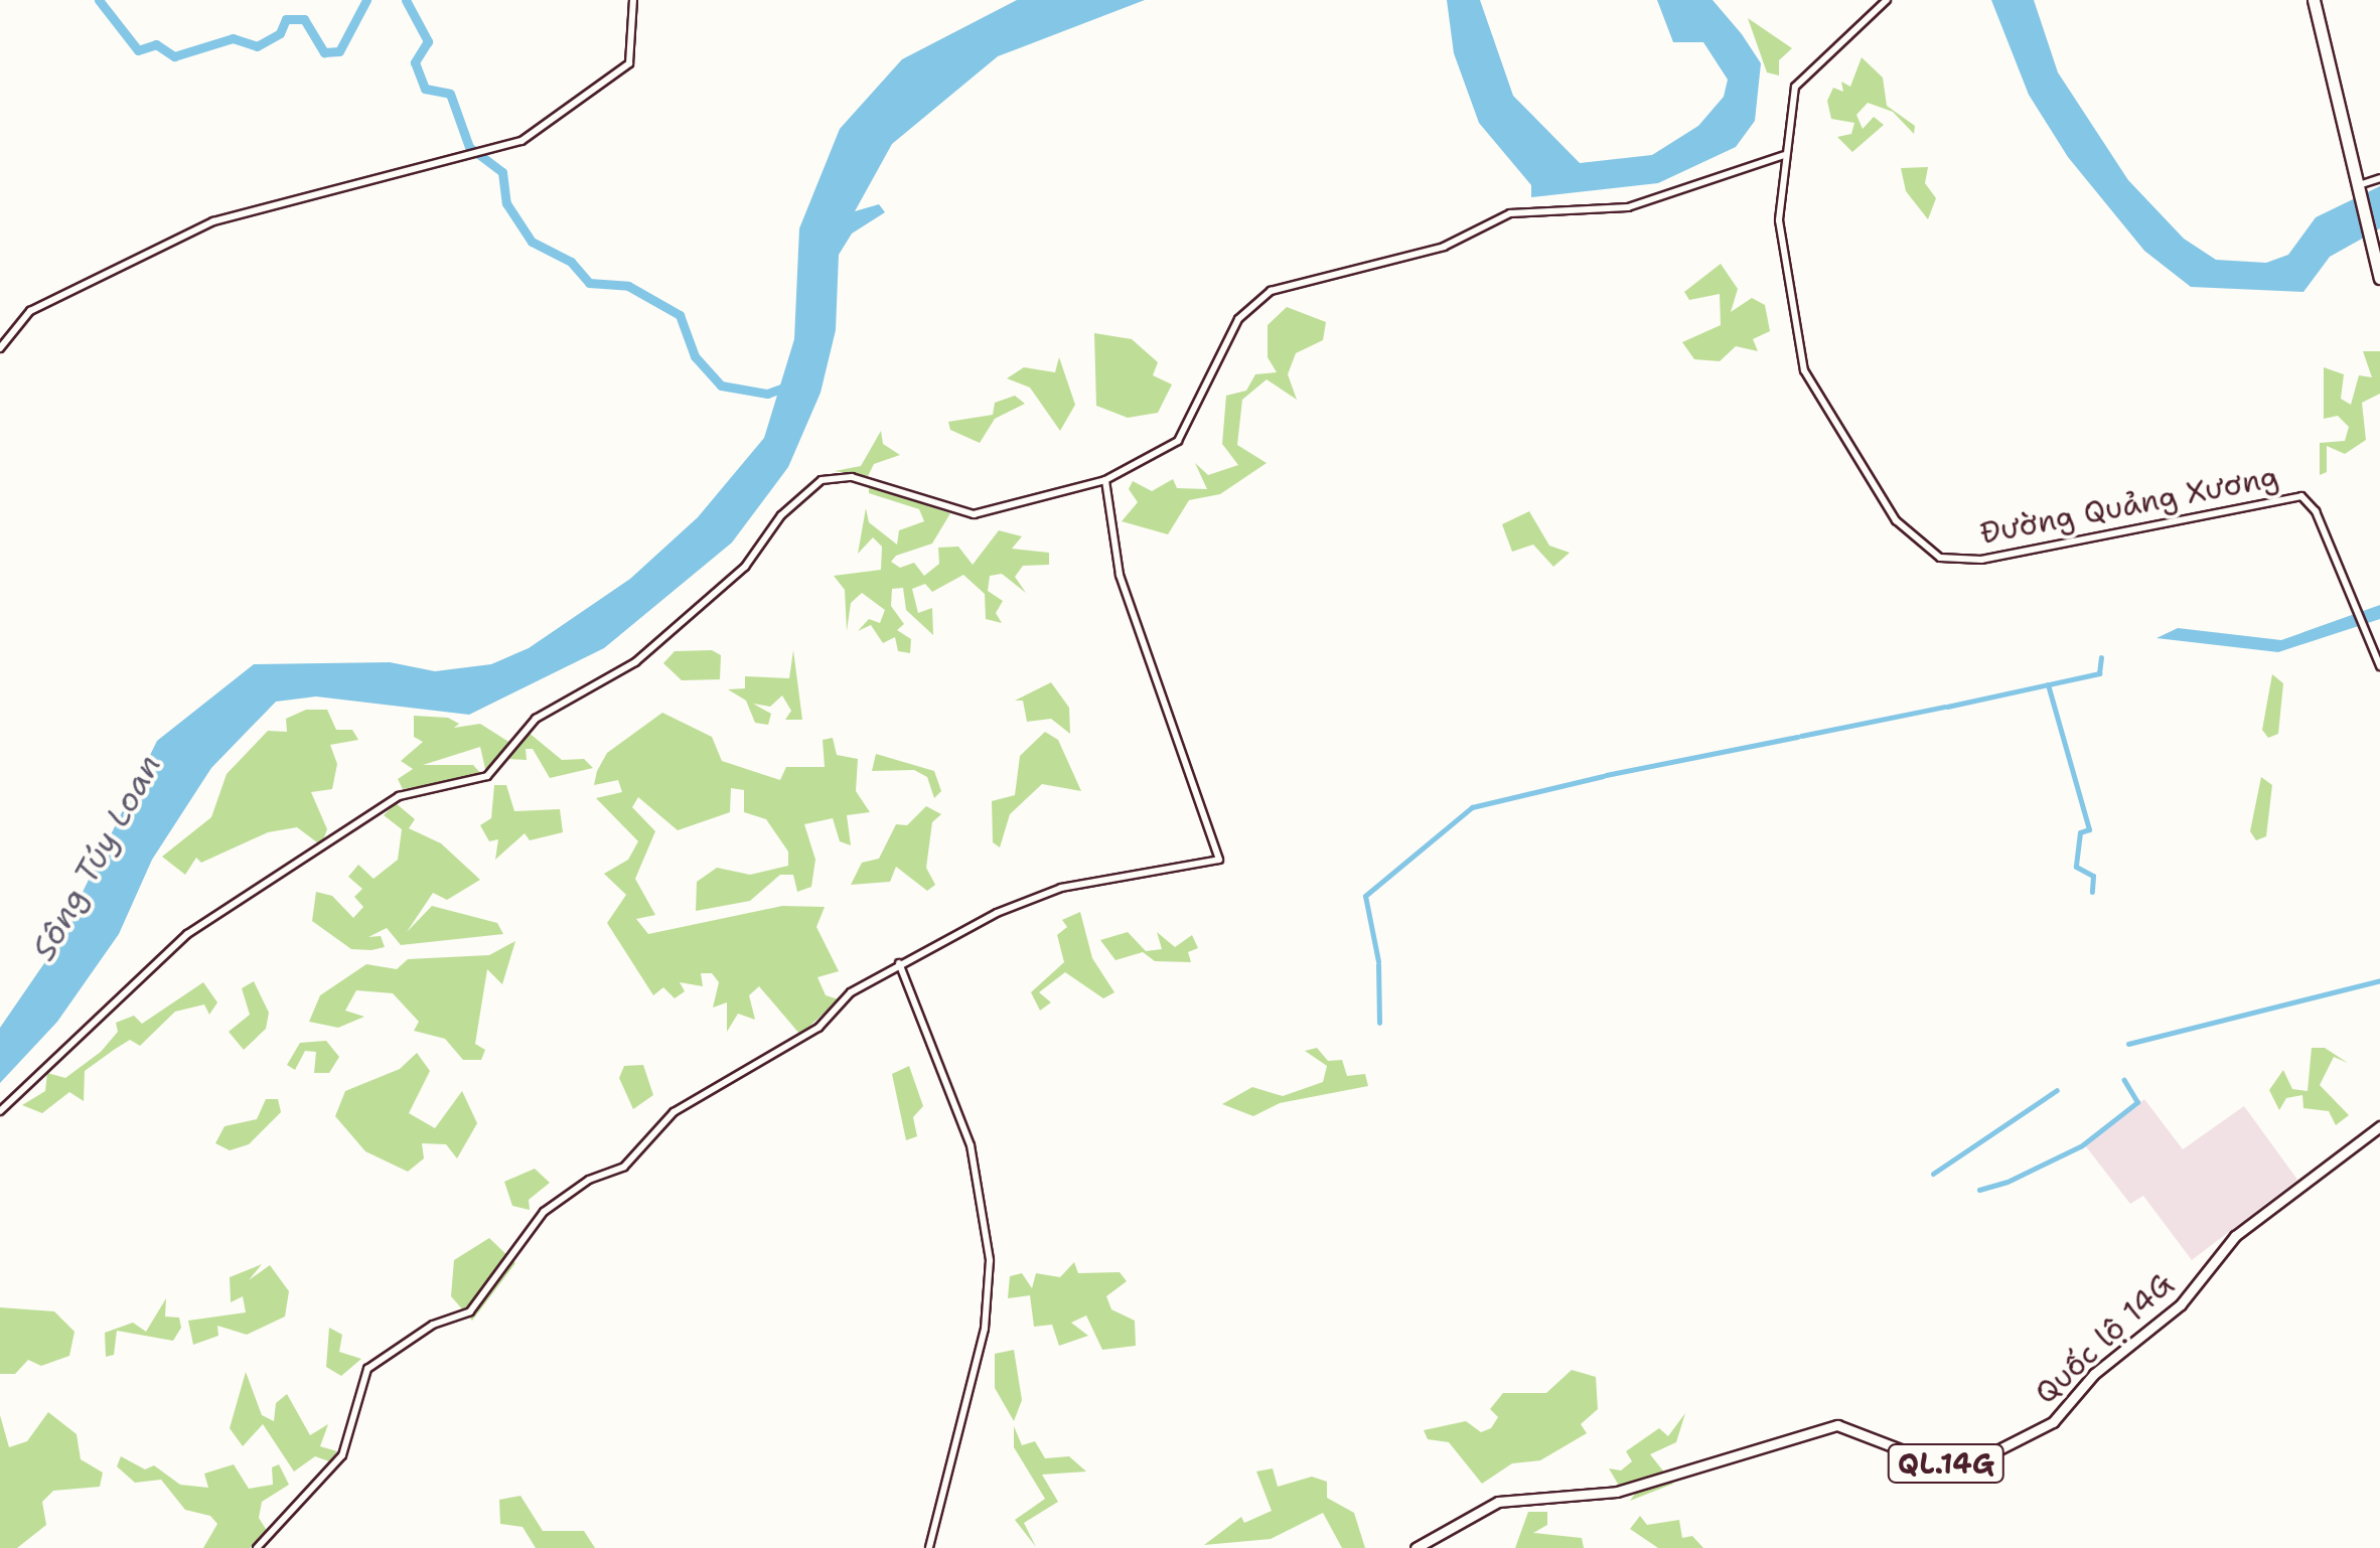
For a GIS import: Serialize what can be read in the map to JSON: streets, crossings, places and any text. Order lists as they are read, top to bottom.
{
  "streets": {
    "main road": ["Quốc lộ 14G", "QL.14G"],
    "street": ["Đường Quảng Xương"]
  },
  "water": ["Sông Túy Loan"]
}
